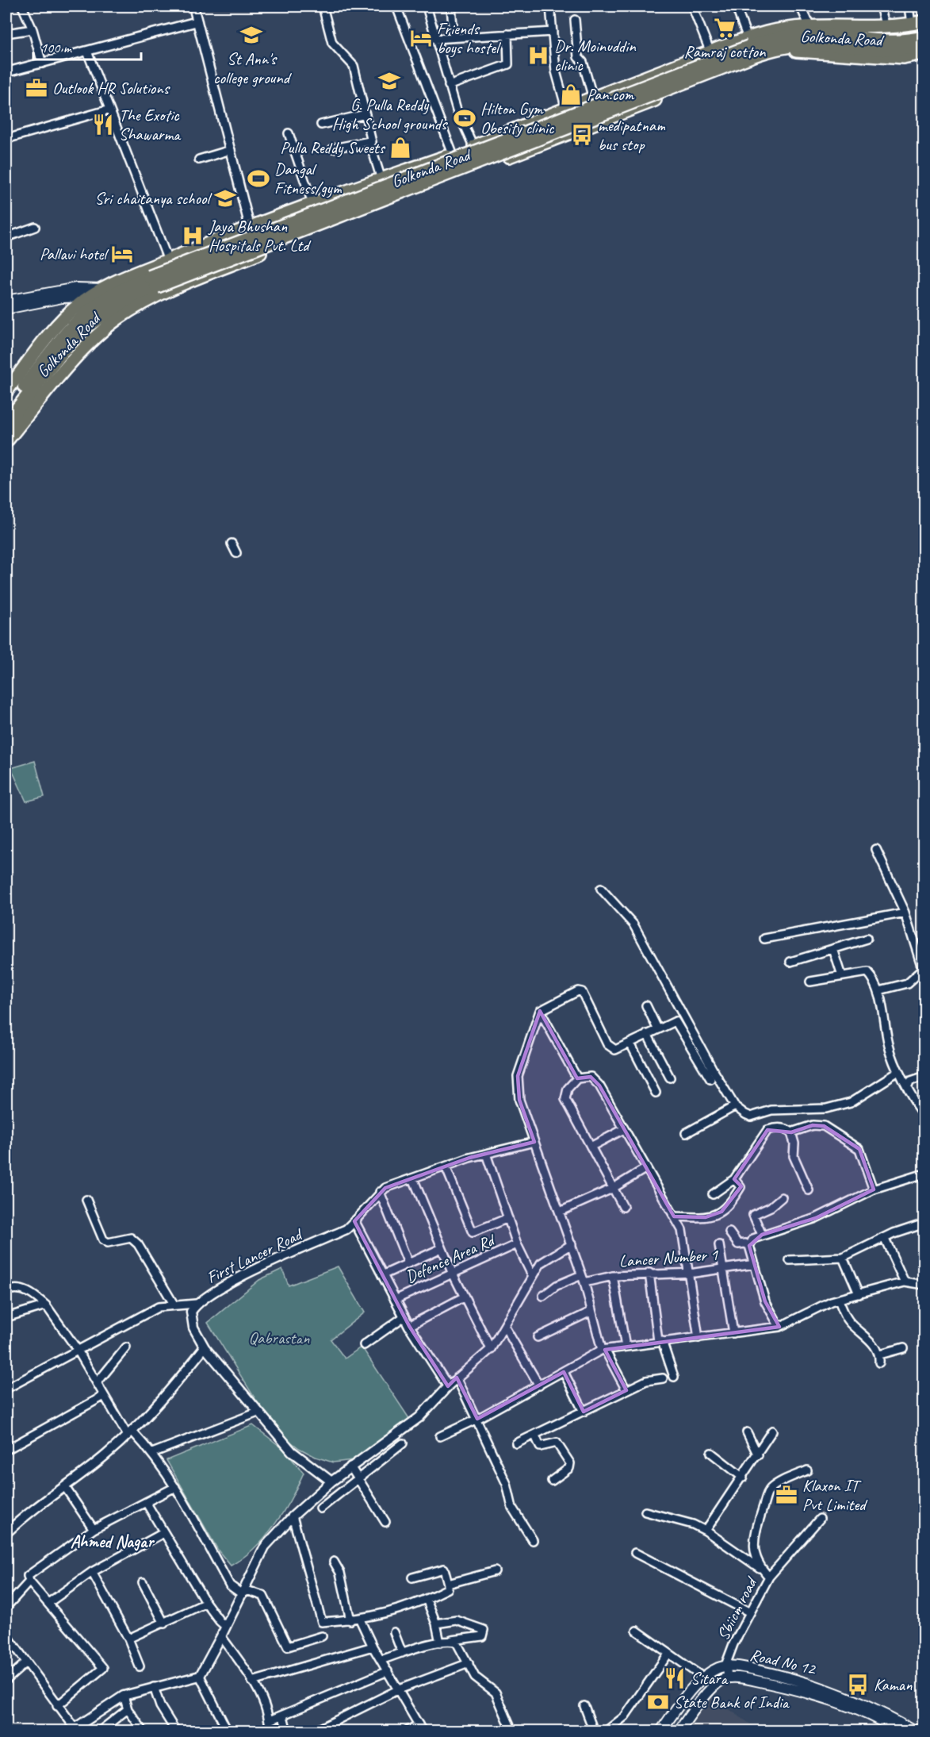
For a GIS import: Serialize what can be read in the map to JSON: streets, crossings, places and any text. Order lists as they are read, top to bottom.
{
  "streets": {
    "highway": ["Golkonda Road"],
    "main road": ["Road No 12"],
    "street": [
      "First Lancer Road",
      "Lancer Number 1",
      "Defence Area Rd",
      "Sbiicm road"
    ]
  },
  "crossings": [
    ["Sbiicm road", "Road No 12"]
  ],
  "districts": ["Ahmed Nagar"],
  "parks": ["Qabrastan"],
  "places": {
    "supermarket": ["Ramraj cotton"],
    "school or university": ["St Ann's college ground", "G. Pulla Reddy High School grounds", "Sri chaitanya school"],
    "hotel": ["Friends boys hostel", "Pallavi hotel"],
    "hospital": ["Dr. Moinuddin clinic", "Jaya Bhushan Hospitals Pvt. Ltd"],
    "office": ["Outlook HR Solutions", "Klaxon IT Pvt Limited"],
    "shop": ["Pan.com", "Pulla Reddy Sweets"],
    "sports": ["Hilton Gym Obesity clinic", "Dangal Fitness/gym"],
    "restaurant": ["The Exotic Shawarma", "Sitara"],
    "bus stop": ["medipatnam bus stop", "Kaman"],
    "bank": ["State Bank of India"]
  },
  "scale_bar": "100 m"
}
